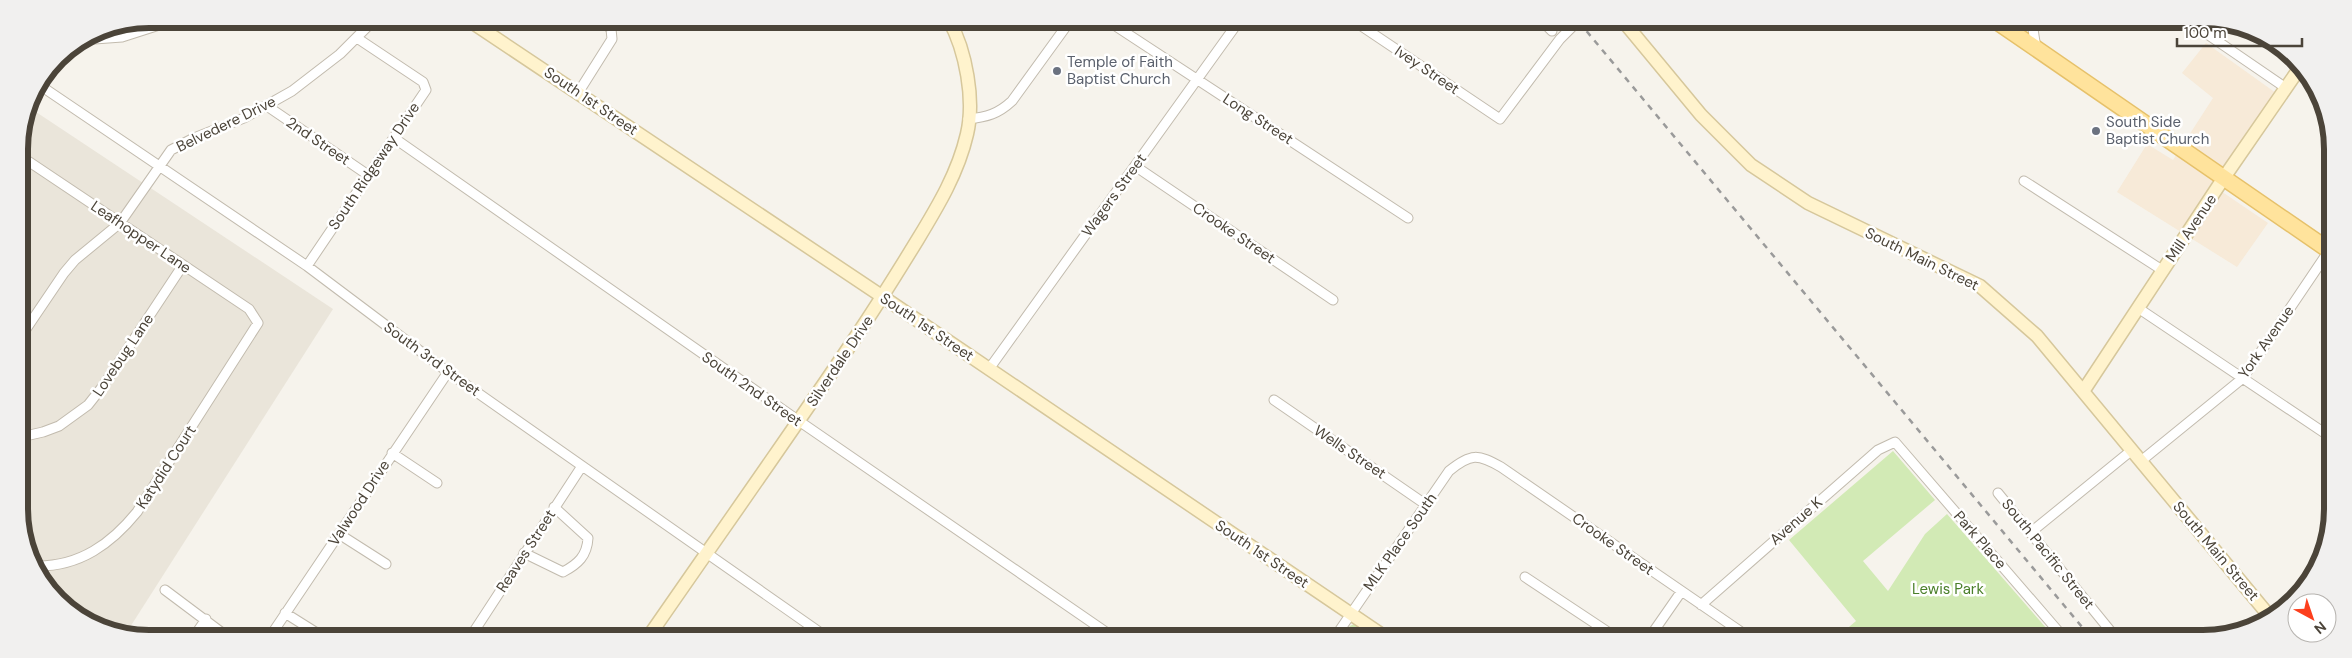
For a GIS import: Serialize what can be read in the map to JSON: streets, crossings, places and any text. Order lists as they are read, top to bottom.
{
  "streets": {
    "street": [
      "Ivey Street",
      "South 1st Street",
      "Long Street",
      "Belvedere Drive",
      "2nd Street",
      "South Ridgeway Drive",
      "Wagers Street",
      "Mill Avenue",
      "Crooke Street",
      "Leafhopper Lane",
      "South Main Street",
      "York Avenue",
      "Lovebug Lane",
      "South 3rd Street",
      "Silverdale Drive",
      "South 2nd Street",
      "Wells Street",
      "Katydid Court",
      "Valwood Drive",
      "Avenue K",
      "Park Place",
      "MLK Place South",
      "Reaves Street",
      "South Pacific Street"
    ]
  },
  "crossings": [
    ["South 1st Street", "Wagers Street"],
    ["South 1st Street", "Silverdale Drive"],
    ["South 1st Street", "MLK Place South"],
    ["Long Street", "Wagers Street"],
    ["Belvedere Drive", "2nd Street"],
    ["Belvedere Drive", "South Ridgeway Drive"],
    ["Belvedere Drive", "Leafhopper Lane"],
    ["Belvedere Drive", "South 3rd Street"],
    ["2nd Street", "South Ridgeway Drive"],
    ["South Ridgeway Drive", "South 3rd Street"],
    ["South Ridgeway Drive", "South 2nd Street"],
    ["Wagers Street", "Crooke Street"],
    ["Mill Avenue", "South Main Street"],
    ["Crooke Street", "Avenue K"],
    ["Crooke Street", "MLK Place South"],
    ["Leafhopper Lane", "Lovebug Lane"],
    ["Leafhopper Lane", "Katydid Court"],
    ["South Main Street", "York Avenue"],
    ["South 3rd Street", "Silverdale Drive"],
    ["South 3rd Street", "Valwood Drive"],
    ["South 3rd Street", "Reaves Street"],
    ["Silverdale Drive", "South 2nd Street"],
    ["Wells Street", "MLK Place South"],
    ["Avenue K", "Park Place"]
  ],
  "parks": ["Lewis Park"],
  "places": ["Temple of Faith Baptist Church", "South Side Baptist Church"],
  "scale_bar": "100 m",
  "north": "bottom right"
}
